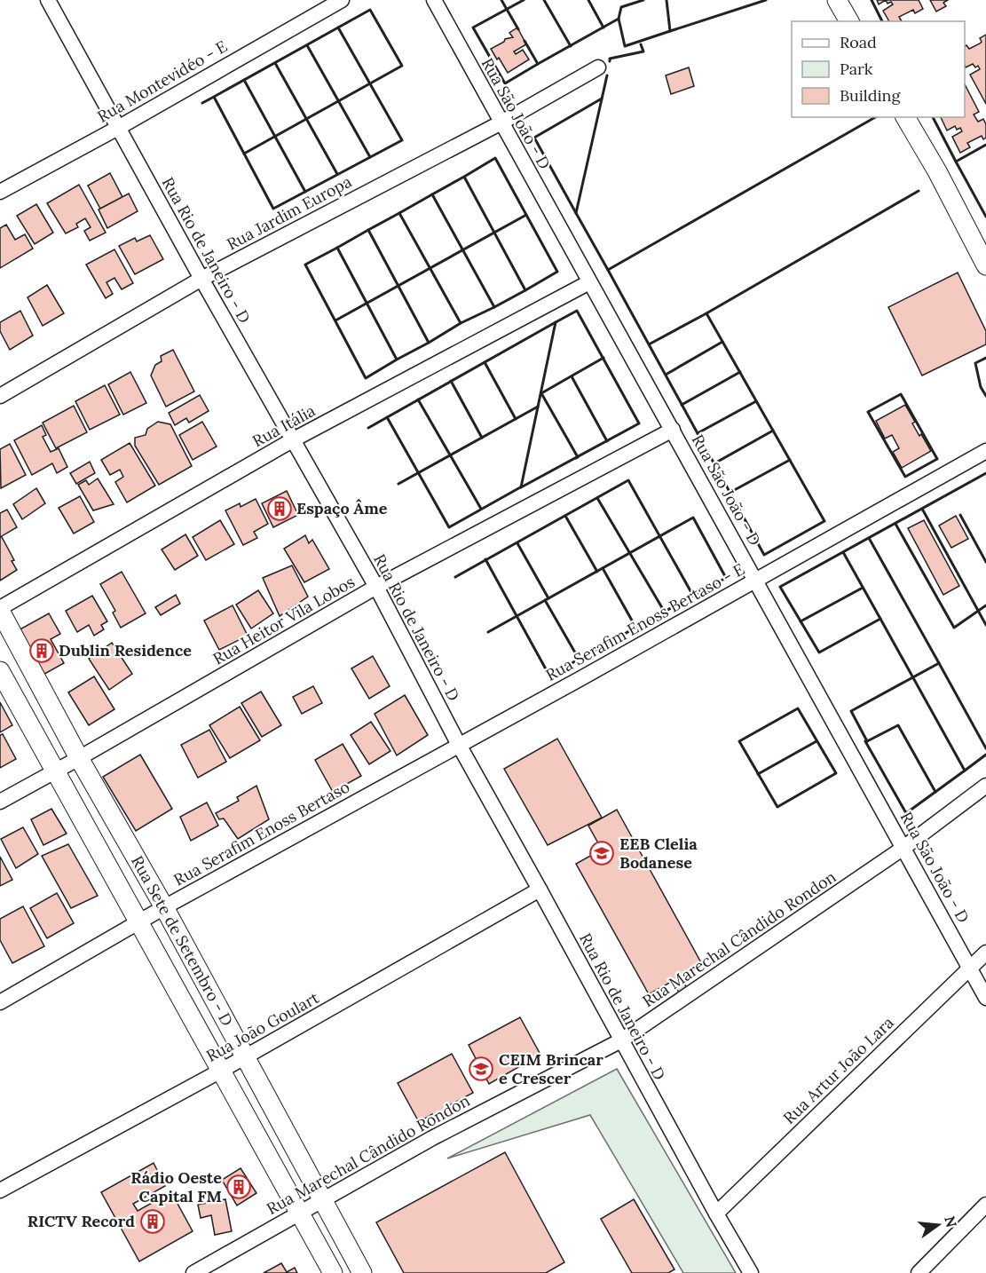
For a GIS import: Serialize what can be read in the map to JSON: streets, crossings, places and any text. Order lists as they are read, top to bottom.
{
  "streets": {
    "street": [
      "Rua Montevidéo - E",
      "Rua São João - D",
      "Rua Jardim Europa",
      "Rua Rio de Janeiro - D",
      "Rua Itália",
      "Rua Heitor Vila Lobos",
      "Rua Serafim Enoss Bertaso - E",
      "Rua Serafim Enoss Bertaso",
      "Rua Marechal Cândido Rondon",
      "Rua Sete de Setembro - D",
      "Rua João Goulart",
      "Rua Artur João Lara"
    ]
  },
  "crossings": [
    ["Rua Montevidéo - E", "Rua Rio de Janeiro - D"],
    ["Rua São João - D", "Rua Jardim Europa"],
    ["Rua São João - D", "Rua Itália"],
    ["Rua São João - D", "Rua Heitor Vila Lobos"],
    ["Rua São João - D", "Rua Serafim Enoss Bertaso - E"],
    ["Rua São João - D", "Rua Marechal Cândido Rondon"],
    ["Rua São João - D", "Rua Artur João Lara"],
    ["Rua Jardim Europa", "Rua Rio de Janeiro - D"],
    ["Rua Rio de Janeiro - D", "Rua Itália"],
    ["Rua Rio de Janeiro - D", "Rua Heitor Vila Lobos"],
    ["Rua Rio de Janeiro - D", "Rua Serafim Enoss Bertaso - E"],
    ["Rua Rio de Janeiro - D", "Rua Serafim Enoss Bertaso"],
    ["Rua Rio de Janeiro - D", "Rua Marechal Cândido Rondon"],
    ["Rua Rio de Janeiro - D", "Rua João Goulart"],
    ["Rua Rio de Janeiro - D", "Rua Artur João Lara"],
    ["Rua Itália", "Rua Sete de Setembro - D"],
    ["Rua Heitor Vila Lobos", "Rua Sete de Setembro - D"],
    ["Rua Serafim Enoss Bertaso - E", "Rua Serafim Enoss Bertaso"],
    ["Rua Serafim Enoss Bertaso", "Rua Sete de Setembro - D"],
    ["Rua Marechal Cândido Rondon", "Rua Sete de Setembro - D"],
    ["Rua Sete de Setembro - D", "Rua João Goulart"]
  ],
  "places": {
    "building": [
      "Espaço Âme",
      "Dublin Residence",
      "Rádio Oeste Capital FM",
      "RICTV Record"
    ],
    "school or university": ["EEB Clelia Bodanese", "CEIM Brincar e Crescer"]
  },
  "legend": ["Road", "Park", "Building"],
  "north": "right"
}
